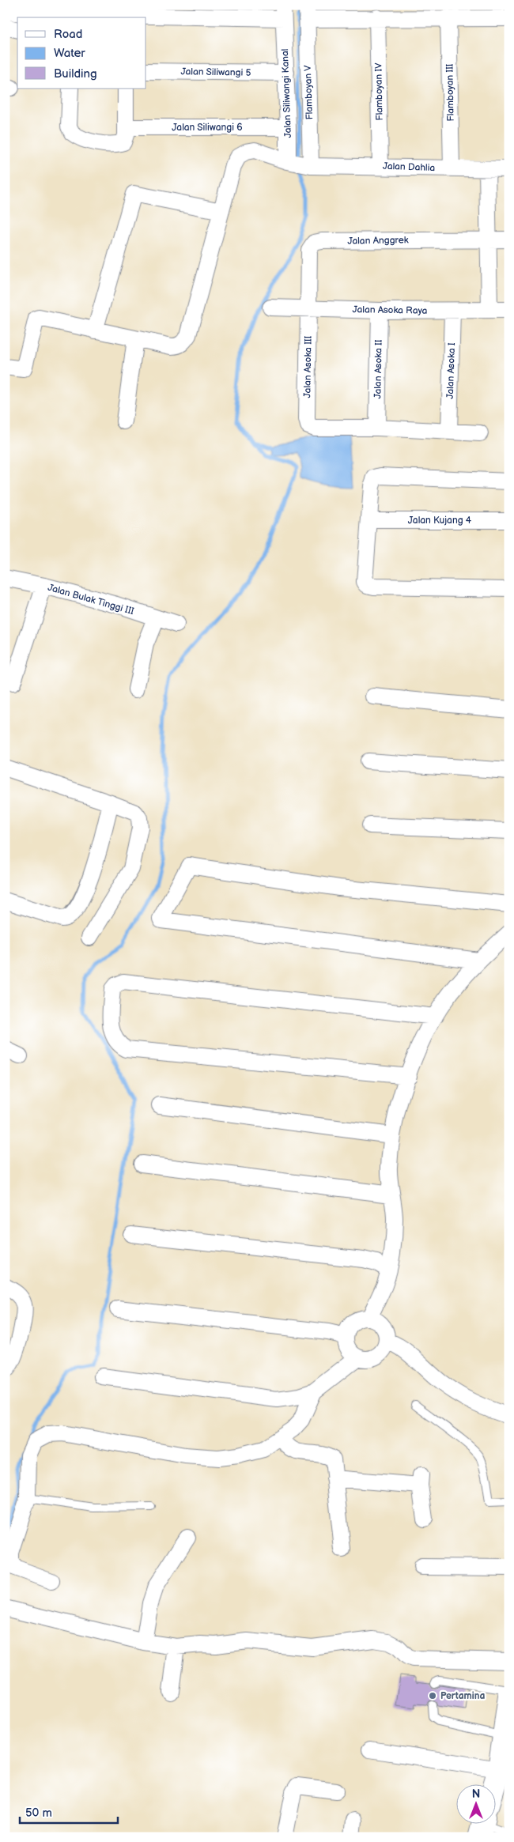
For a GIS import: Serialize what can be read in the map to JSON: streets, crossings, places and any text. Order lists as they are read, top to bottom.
{
  "streets": {
    "street": [
      "Jalan Siliwangi 5",
      "Flamboyan IV",
      "Flamboyan V",
      "Flamboyan III",
      "Jalan Siliwangi Kanal",
      "Jalan Siliwangi 6",
      "Jalan Dahlia",
      "Jalan Anggrek",
      "Jalan Asoka Raya",
      "Jalan Asoka III",
      "Jalan Asoka II",
      "Jalan Asoka I",
      "Jalan Kujang 4",
      "Jalan Bulak Tinggi III"
    ]
  },
  "crossings": [
    ["Jalan Siliwangi 5", "Jalan Siliwangi Kanal"],
    ["Flamboyan IV", "Jalan Dahlia"],
    ["Flamboyan V", "Jalan Siliwangi Kanal"],
    ["Flamboyan V", "Jalan Dahlia"],
    ["Flamboyan III", "Jalan Dahlia"],
    ["Jalan Siliwangi Kanal", "Jalan Siliwangi 6"],
    ["Jalan Siliwangi Kanal", "Jalan Dahlia"],
    ["Jalan Anggrek", "Jalan Asoka Raya"],
    ["Jalan Anggrek", "Jalan Asoka III"],
    ["Jalan Asoka Raya", "Jalan Asoka III"],
    ["Jalan Asoka Raya", "Jalan Asoka II"],
    ["Jalan Asoka Raya", "Jalan Asoka I"],
    ["Jalan Asoka III", "Jalan Asoka II"]
  ],
  "places": ["Pertamina"],
  "legend": ["Road", "Water", "Building"],
  "scale_bar": "50 m",
  "north": "top"
}
